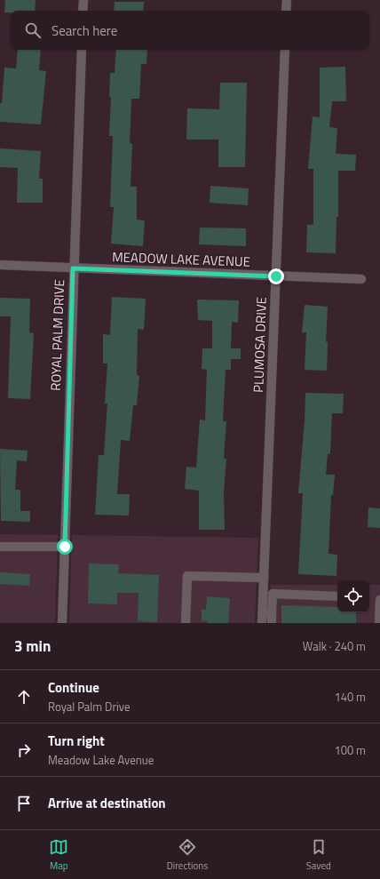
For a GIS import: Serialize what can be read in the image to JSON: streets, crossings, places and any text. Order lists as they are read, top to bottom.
{
  "streets": {
    "street": ["MEADOW LAKE AVENUE", "ROYAL PALM DRIVE", "PLUMOSA DRIVE"]
  },
  "crossings": [
    ["MEADOW LAKE AVENUE", "ROYAL PALM DRIVE"],
    ["MEADOW LAKE AVENUE", "PLUMOSA DRIVE"]
  ],
  "page": {
    "search": "Search here",
    "heading": ["3 min", "Walk · 240 m"],
    "list": [
      ["Continue", "Royal Palm Drive", "140 m"],
      ["Turn right", "Meadow Lake Avenue", "100 m"],
      "Arrive at destination"
    ],
    "nav": ["Map", "Directions", "Saved"]
  }
}
